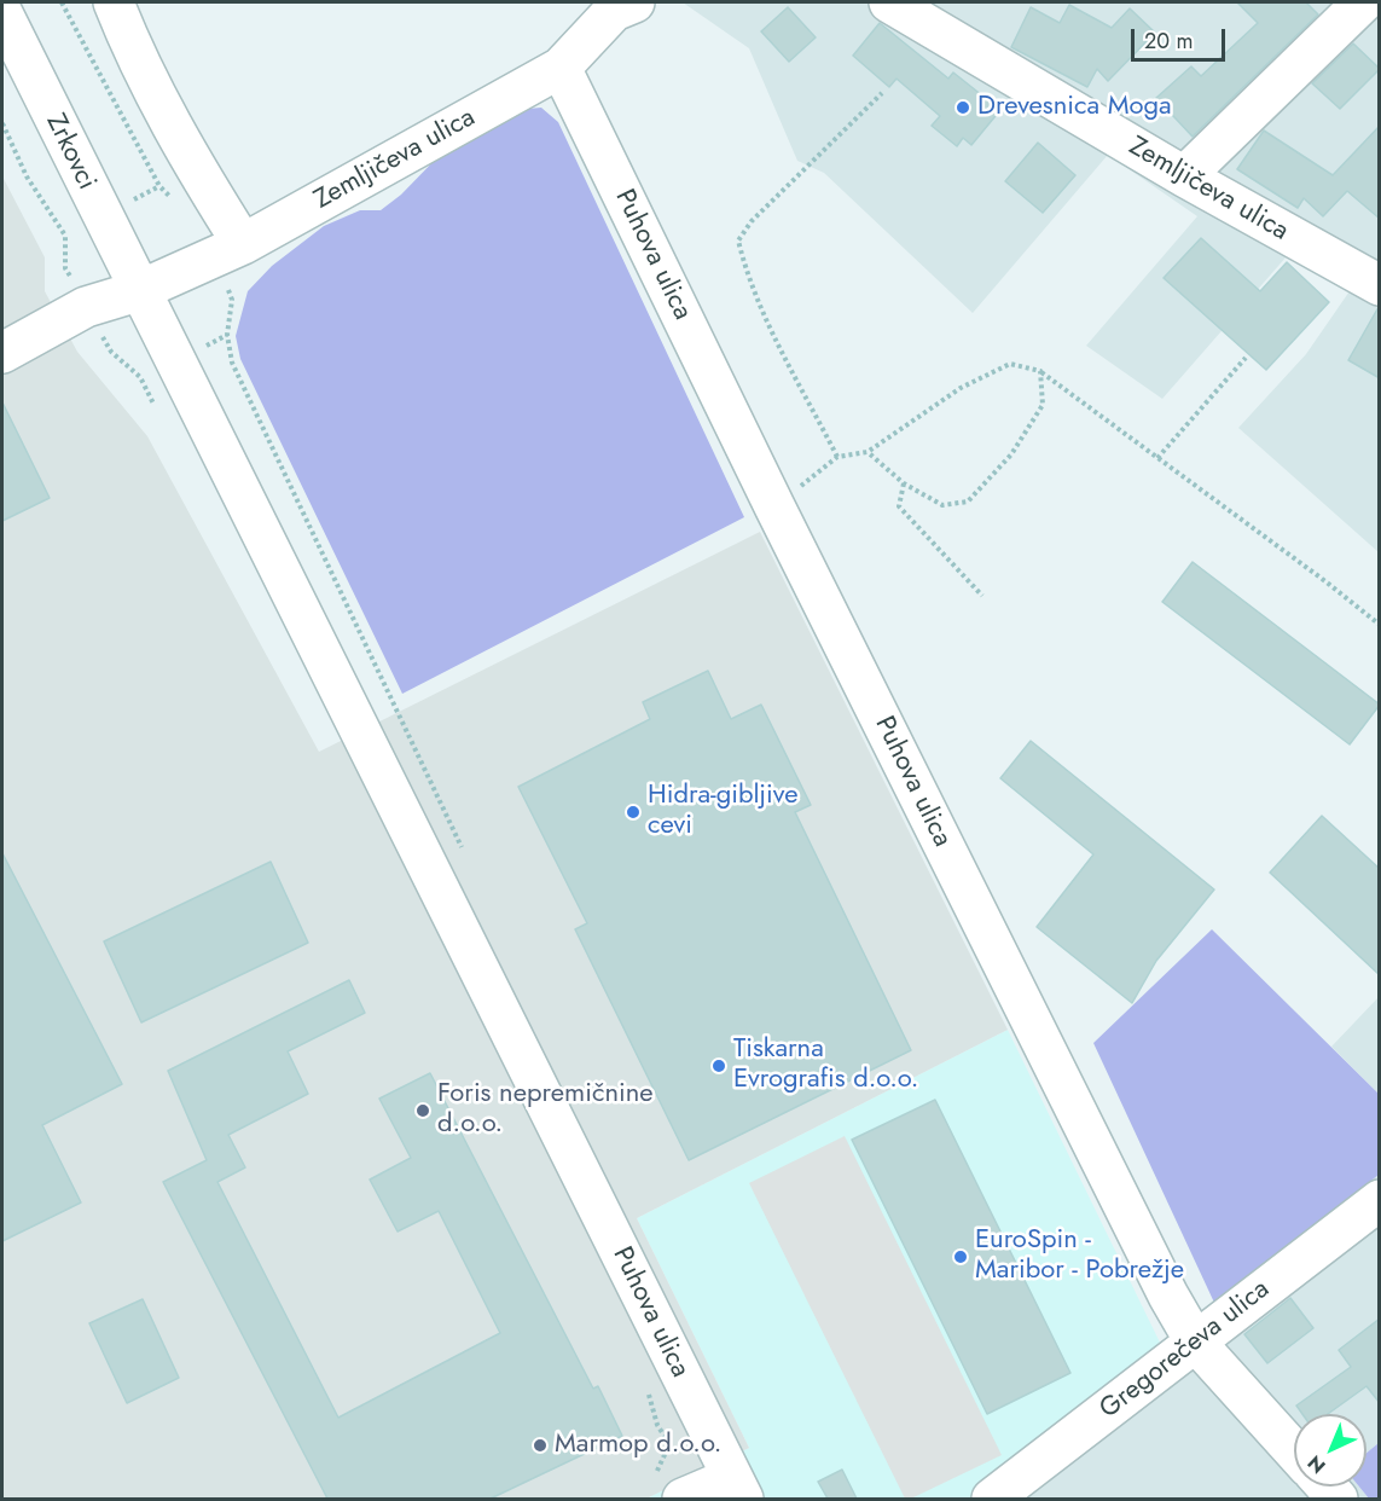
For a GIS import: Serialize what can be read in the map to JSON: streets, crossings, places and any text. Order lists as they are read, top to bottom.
{
  "streets": {
    "street": [
      "Zrkovci",
      "Zemljičeva ulica",
      "Puhova ulica",
      "Gregorečeva ulica"
    ]
  },
  "crossings": [
    ["Zrkovci", "Zemljičeva ulica"],
    ["Zrkovci", "Puhova ulica"],
    ["Zemljičeva ulica", "Puhova ulica"],
    ["Puhova ulica", "Gregorečeva ulica"]
  ],
  "places": [
    "Drevesnica Moga",
    "Hidra-gibljive cevi",
    "Tiskarna Evrografis d.o.o.",
    "Foris nepremičnine d.o.o.",
    "EuroSpin - Maribor - Pobrežje",
    "Marmop d.o.o."
  ],
  "scale_bar": "20 m",
  "north": "bottom left"
}
